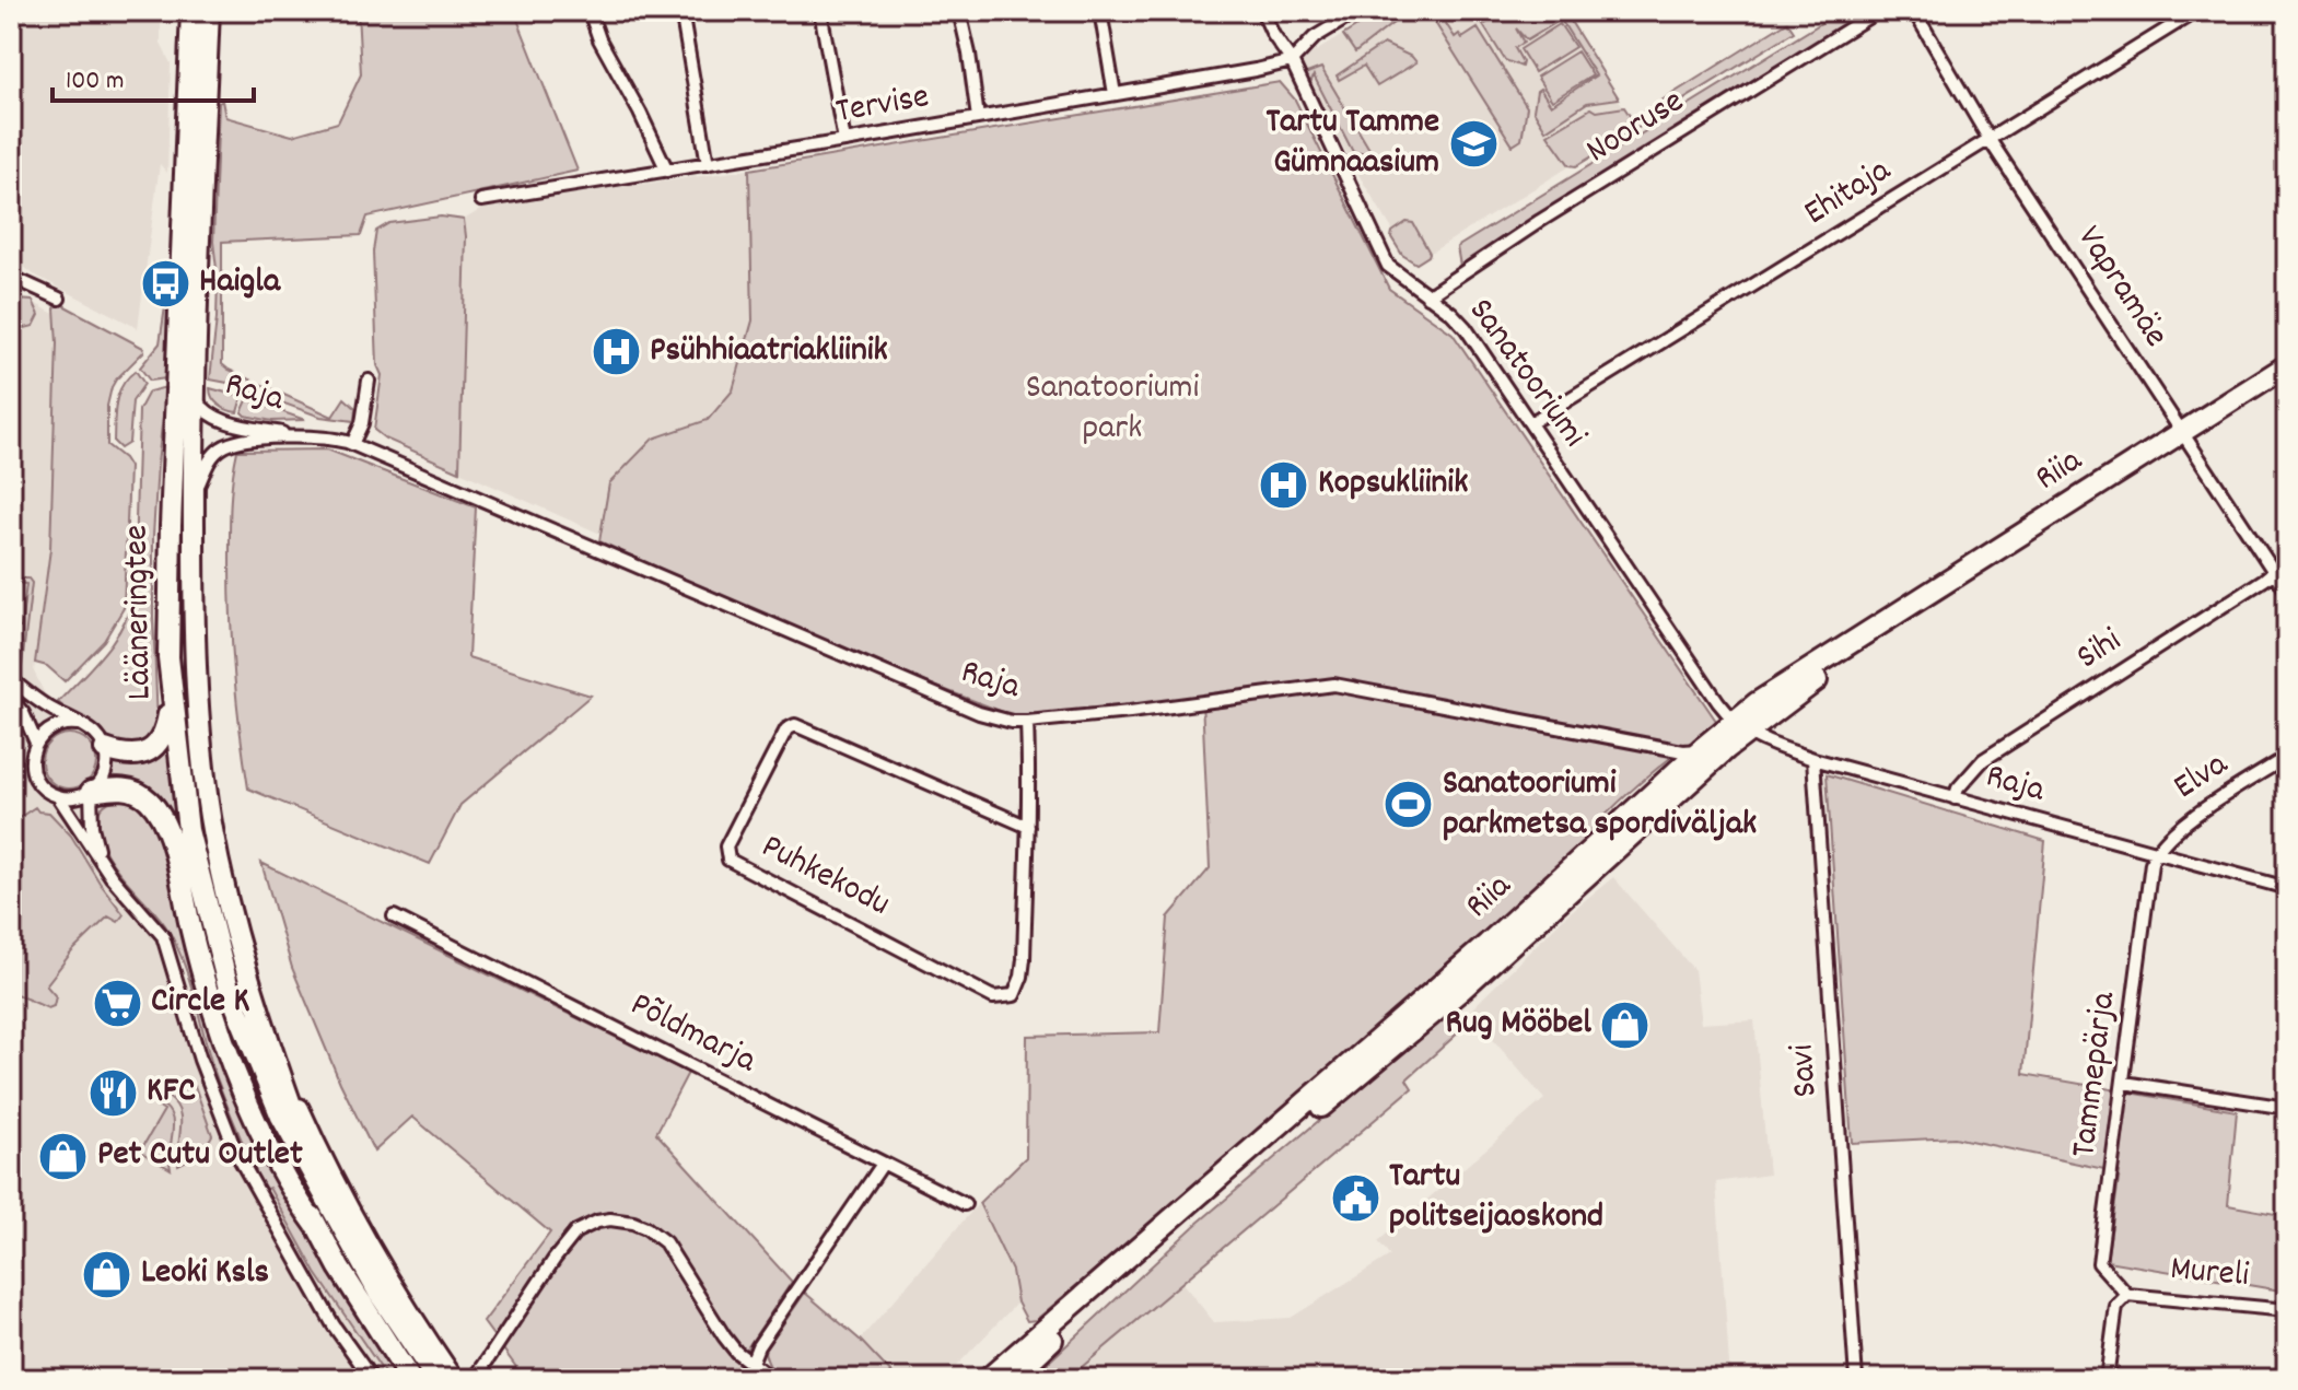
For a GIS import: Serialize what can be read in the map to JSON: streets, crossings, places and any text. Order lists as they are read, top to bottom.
{
  "streets": {
    "highway": ["Riia", "Lääneringtee"],
    "street": [
      "Tervise",
      "Nooruse",
      "Ehitaja",
      "Vapramäe",
      "Sanatooriumi",
      "Raja",
      "Sihi",
      "Elva",
      "Puhkekodu",
      "Põldmarja",
      "Savi",
      "Tammepärja",
      "Mureli"
    ]
  },
  "crossings": [
    ["Tervise", "Sanatooriumi"],
    ["Nooruse", "Sanatooriumi"],
    ["Ehitaja", "Vapramäe"],
    ["Ehitaja", "Sanatooriumi"],
    ["Vapramäe", "Riia"],
    ["Vapramäe", "Sihi"],
    ["Sanatooriumi", "Raja"],
    ["Sanatooriumi", "Riia"],
    ["Raja", "Riia"],
    ["Raja", "Lääneringtee"],
    ["Raja", "Sihi"],
    ["Raja", "Elva"],
    ["Raja", "Puhkekodu"],
    ["Raja", "Savi"],
    ["Raja", "Tammepärja"],
    ["Elva", "Tammepärja"],
    ["Tammepärja", "Mureli"]
  ],
  "parks": ["Sanatooriumi park"],
  "places": {
    "school or university": ["Tartu Tamme Gümnaasium"],
    "bus stop": ["Haigla"],
    "hospital": ["Psühhiaatriakliinik", "Kopsukliinik"],
    "sports": ["Sanatooriumi parkmetsa spordiväljak"],
    "supermarket": ["Circle K"],
    "shop": ["Rug Mööbel", "Pet Cutu Outlet", "Leoki Ksls"],
    "restaurant": ["KFC"],
    "public building": ["Tartu politseijaoskond"]
  },
  "scale_bar": "100 m"
}
